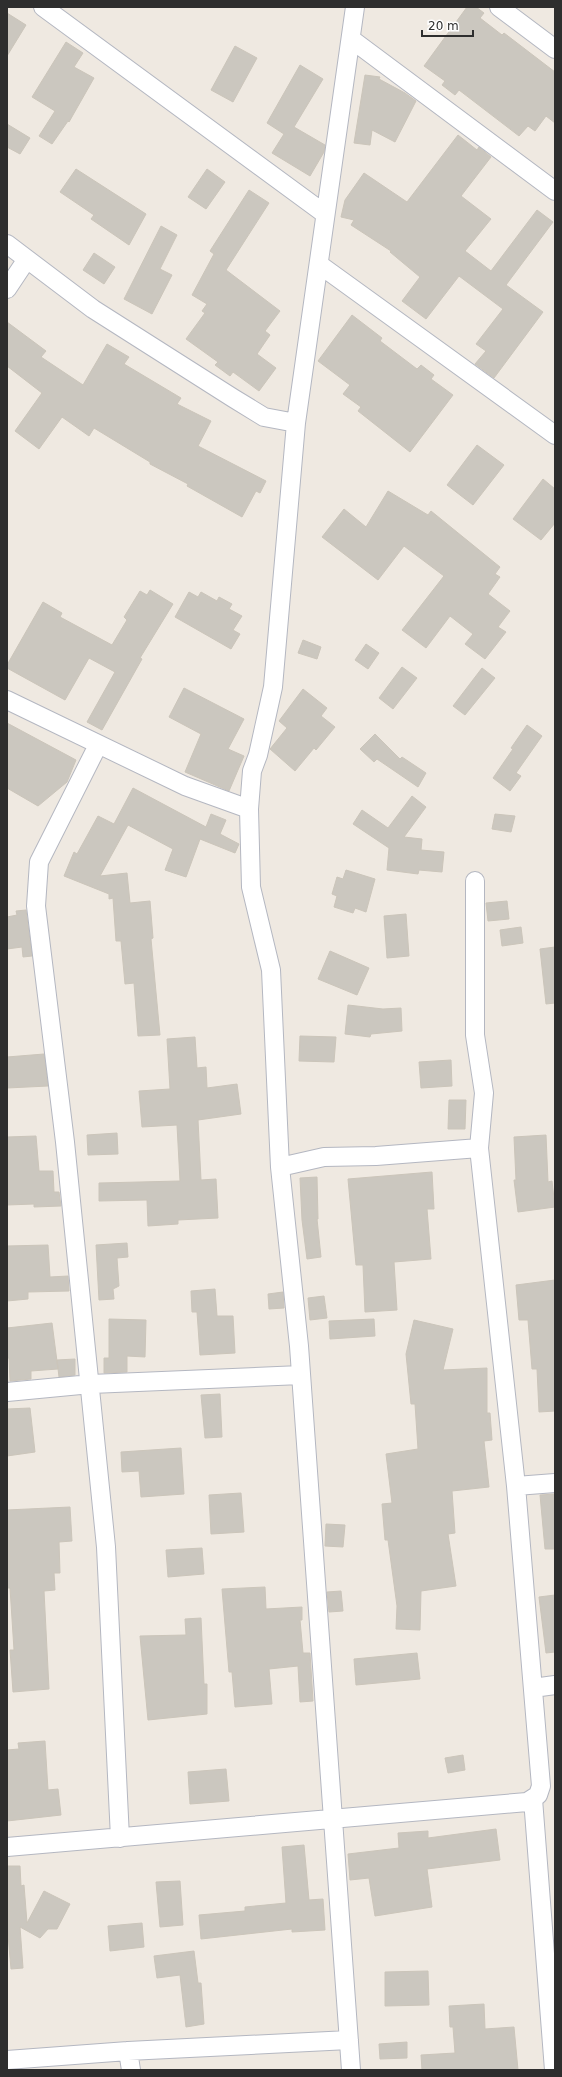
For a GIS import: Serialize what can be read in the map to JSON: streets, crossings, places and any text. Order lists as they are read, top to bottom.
{
  "scale_bar": "20 m"
}
